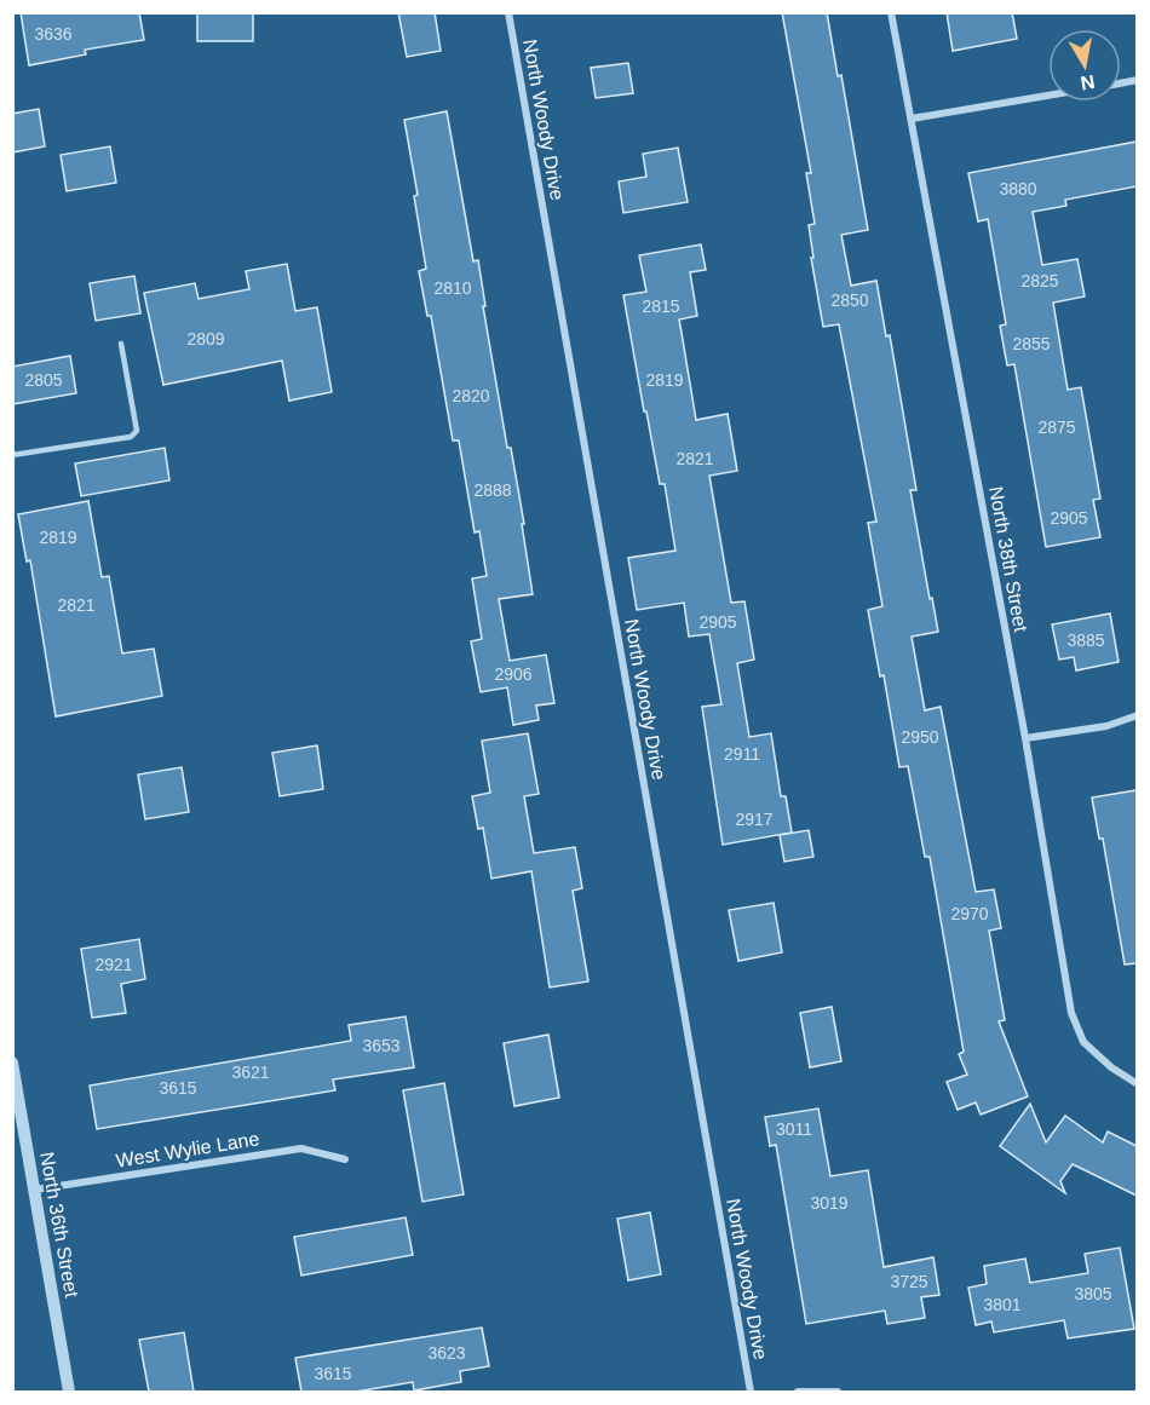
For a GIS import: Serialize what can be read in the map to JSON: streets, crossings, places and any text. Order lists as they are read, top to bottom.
{
  "streets": {
    "street": [
      "North Woody Drive",
      "North 38th Street",
      "West Wylie Lane",
      "North 36th Street"
    ]
  },
  "crossings": [
    ["West Wylie Lane", "North 36th Street"]
  ],
  "house_numbers": [
    "3636",
    "3880",
    "2825",
    "2810",
    "2850",
    "2815",
    "2809",
    "2855",
    "2805",
    "2819",
    "2820",
    "2875",
    "2821",
    "2888",
    "2905",
    "2819",
    "2821",
    "2905",
    "3885",
    "2906",
    "2950",
    "2911",
    "2917",
    "2970",
    "2921",
    "3653",
    "3621",
    "3615",
    "3011",
    "3019",
    "3725",
    "3805",
    "3801",
    "3623",
    "3615"
  ],
  "north": "bottom"
}
